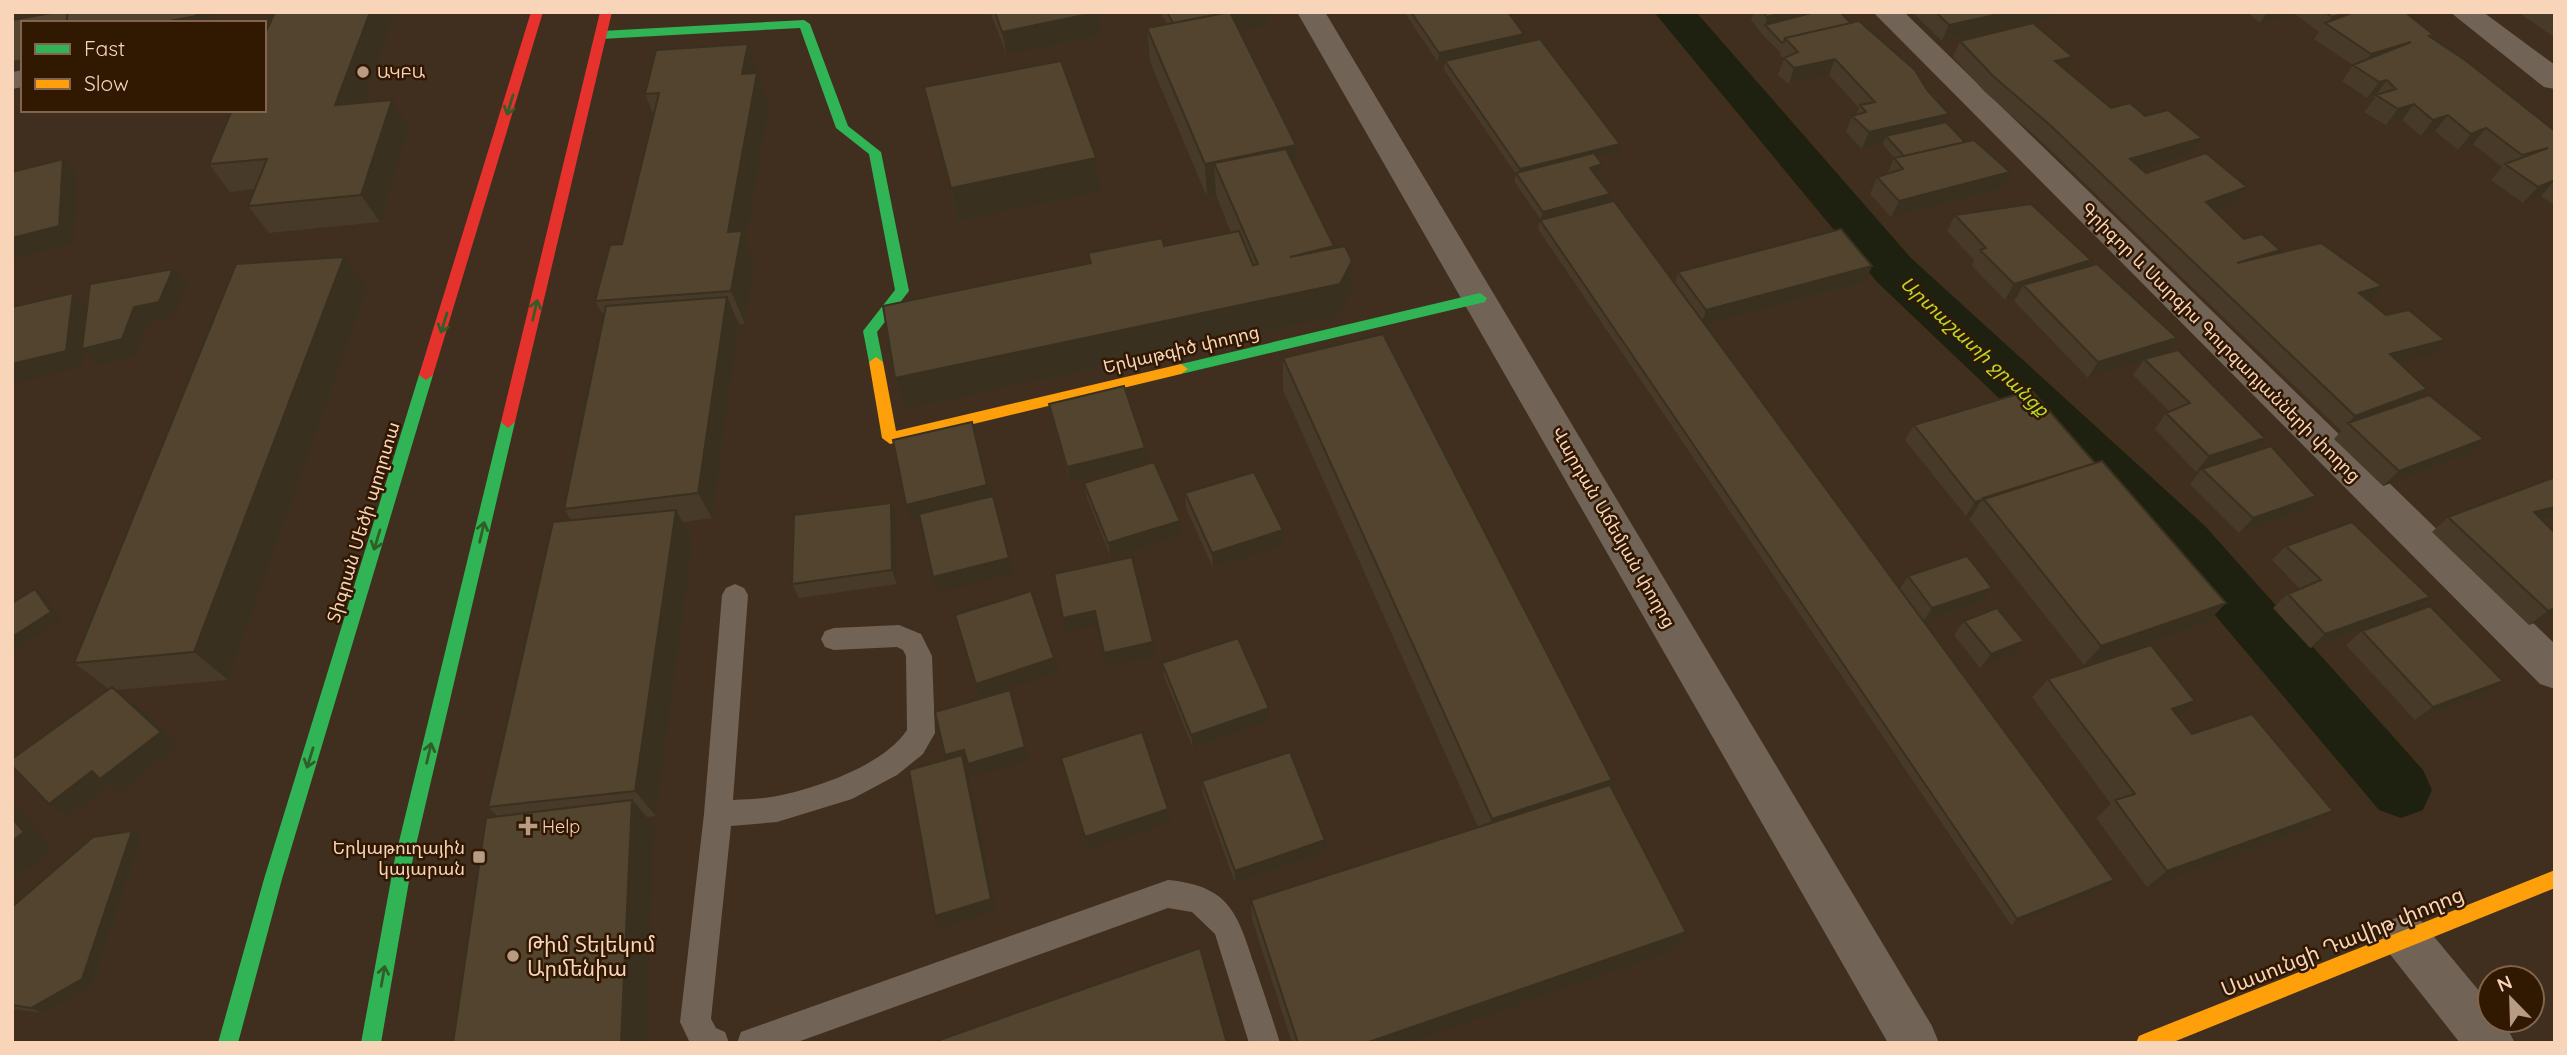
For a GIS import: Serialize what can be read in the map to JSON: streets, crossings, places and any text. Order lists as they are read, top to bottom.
{
  "streets": {
    "main road": ["Երկաթգիծ փողոց", "Տիգրան Մեծի պողոտա", "Սասունցի Դավիթ փողոց"],
    "street": ["Գրիգոր և Սարգիս Գուրզադյանների փողոց", "Վարդան Աճեմյան փողոց"]
  },
  "crossings": [
    ["Երկաթգիծ փողոց", "Վարդան Աճեմյան փողոց"]
  ],
  "water": ["Արտաշատի ջրանցք"],
  "places": {
    "other": ["ԱԿԲԱ", "Թիմ Տելեկոմ Արմենիա"],
    "health": ["Help"],
    "transit": ["Երկաթուղային կայարան"]
  },
  "legend": ["Fast", "Slow"],
  "north": "top left"
}
